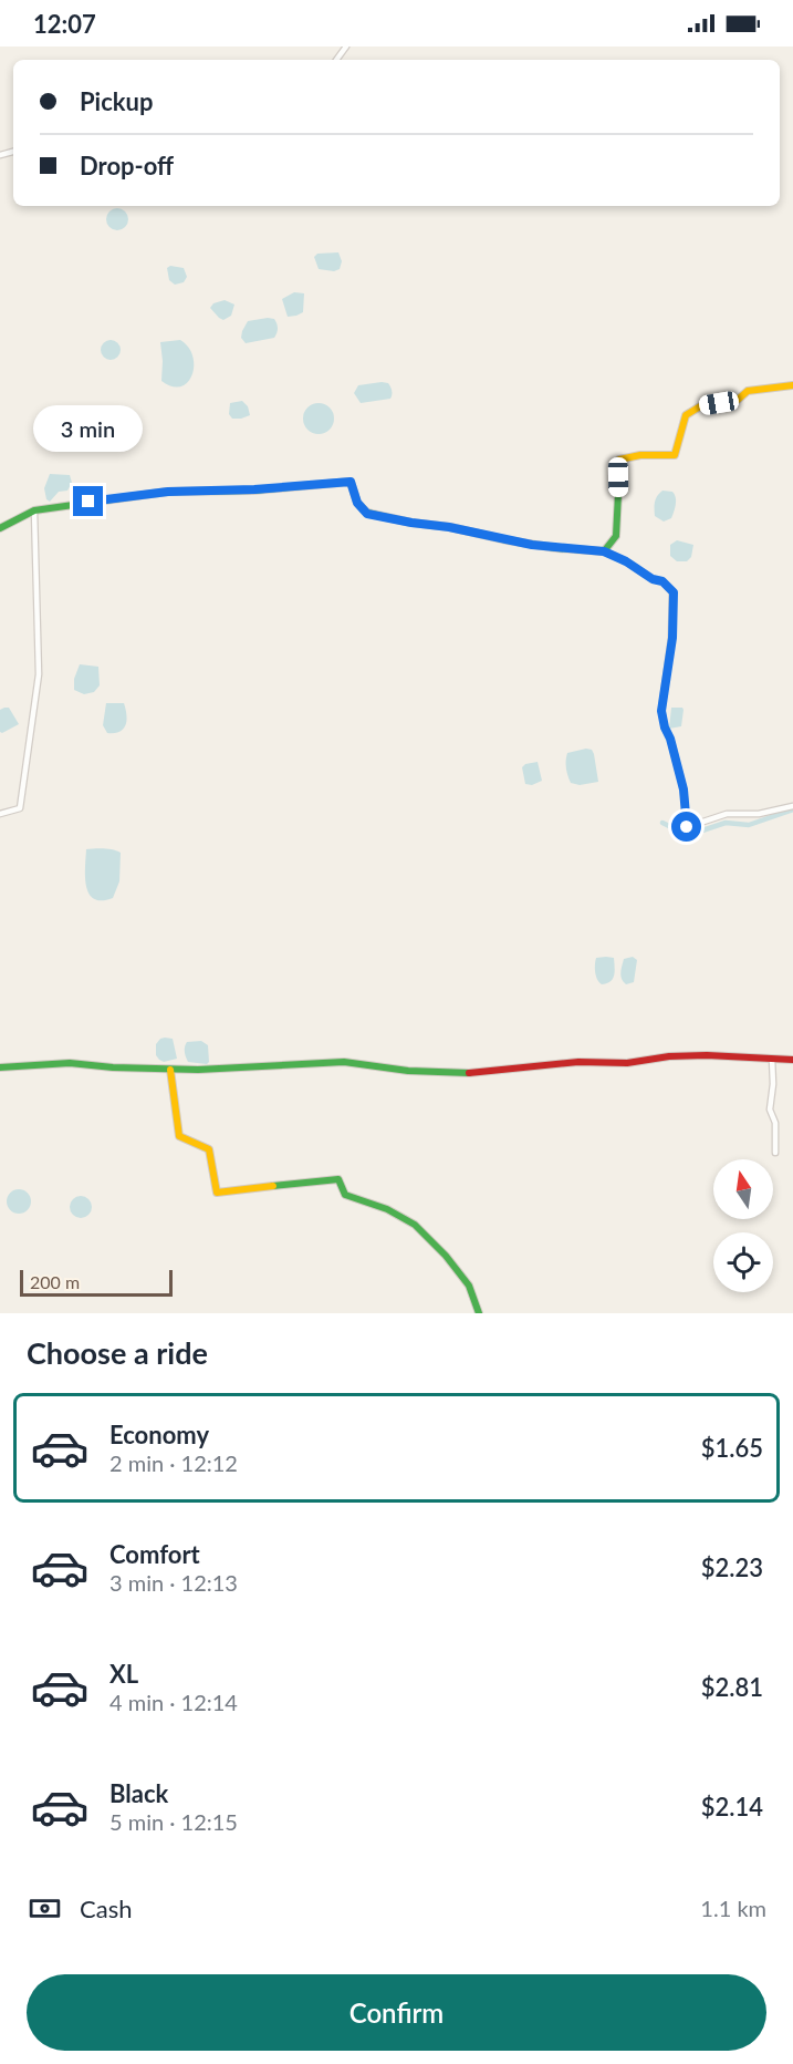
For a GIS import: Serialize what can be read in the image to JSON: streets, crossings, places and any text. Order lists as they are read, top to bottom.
{
  "scale_bar": "200 m",
  "north": "top",
  "page": {
    "status": "12:07",
    "banner": ["Pickup", "Drop-off"],
    "bubble": "3 min",
    "scale": "200 m",
    "heading": "Choose a ride",
    "list": [
      {
        "name": "Economy",
        "note": "2 min · 12:12",
        "value": "$1.65"
      },
      {
        "name": "Comfort",
        "note": "3 min · 12:13",
        "value": "$2.23"
      },
      {
        "name": "XL",
        "note": "4 min · 12:14",
        "value": "$2.81"
      },
      {
        "name": "Black",
        "note": "5 min · 12:15",
        "value": "$2.14"
      }
    ],
    "pay": ["Cash", "1.1 km"],
    "buttons": "Confirm"
  }
}
